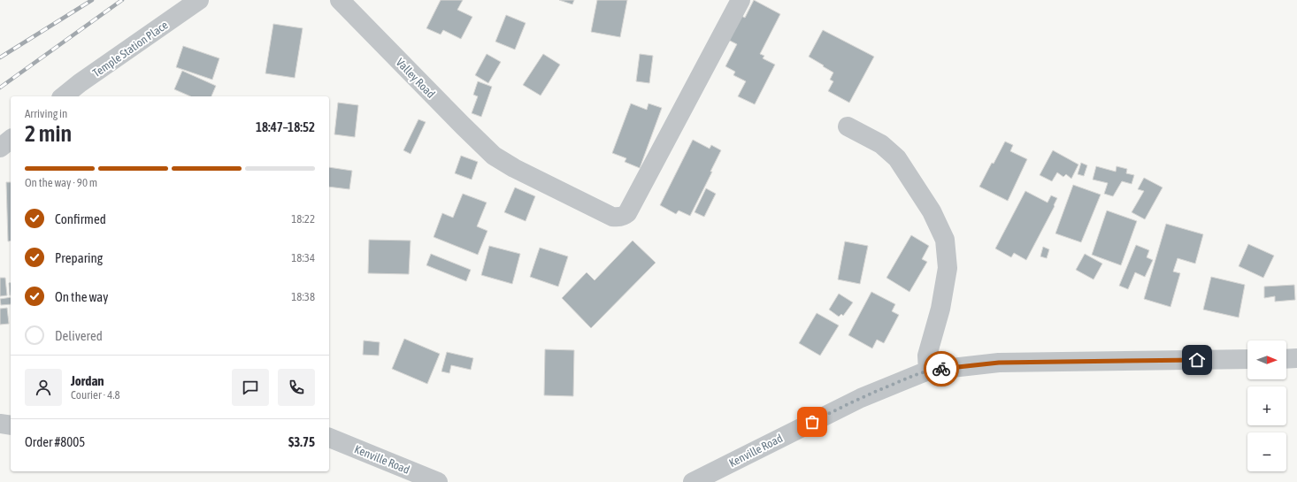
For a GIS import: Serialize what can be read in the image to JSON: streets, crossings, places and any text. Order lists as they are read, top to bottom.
{
  "streets": {
    "street": ["Temple Station Place", "Valley Road", "Kenville Road"]
  },
  "north": "right",
  "page": {
    "heading": ["2 min", "Arriving in", "18:47–18:52"],
    "panel": [
      "Jordan",
      "Courier · 4.8",
      "Order #8005",
      "$3.75"
    ],
    "bar": "On the way · 90 m",
    "list": [
      ["Confirmed", "18:22"],
      ["Preparing", "18:34"],
      ["On the way", "18:38"],
      "Delivered"
    ],
    "map_buttons": ["+", "−"]
  }
}
